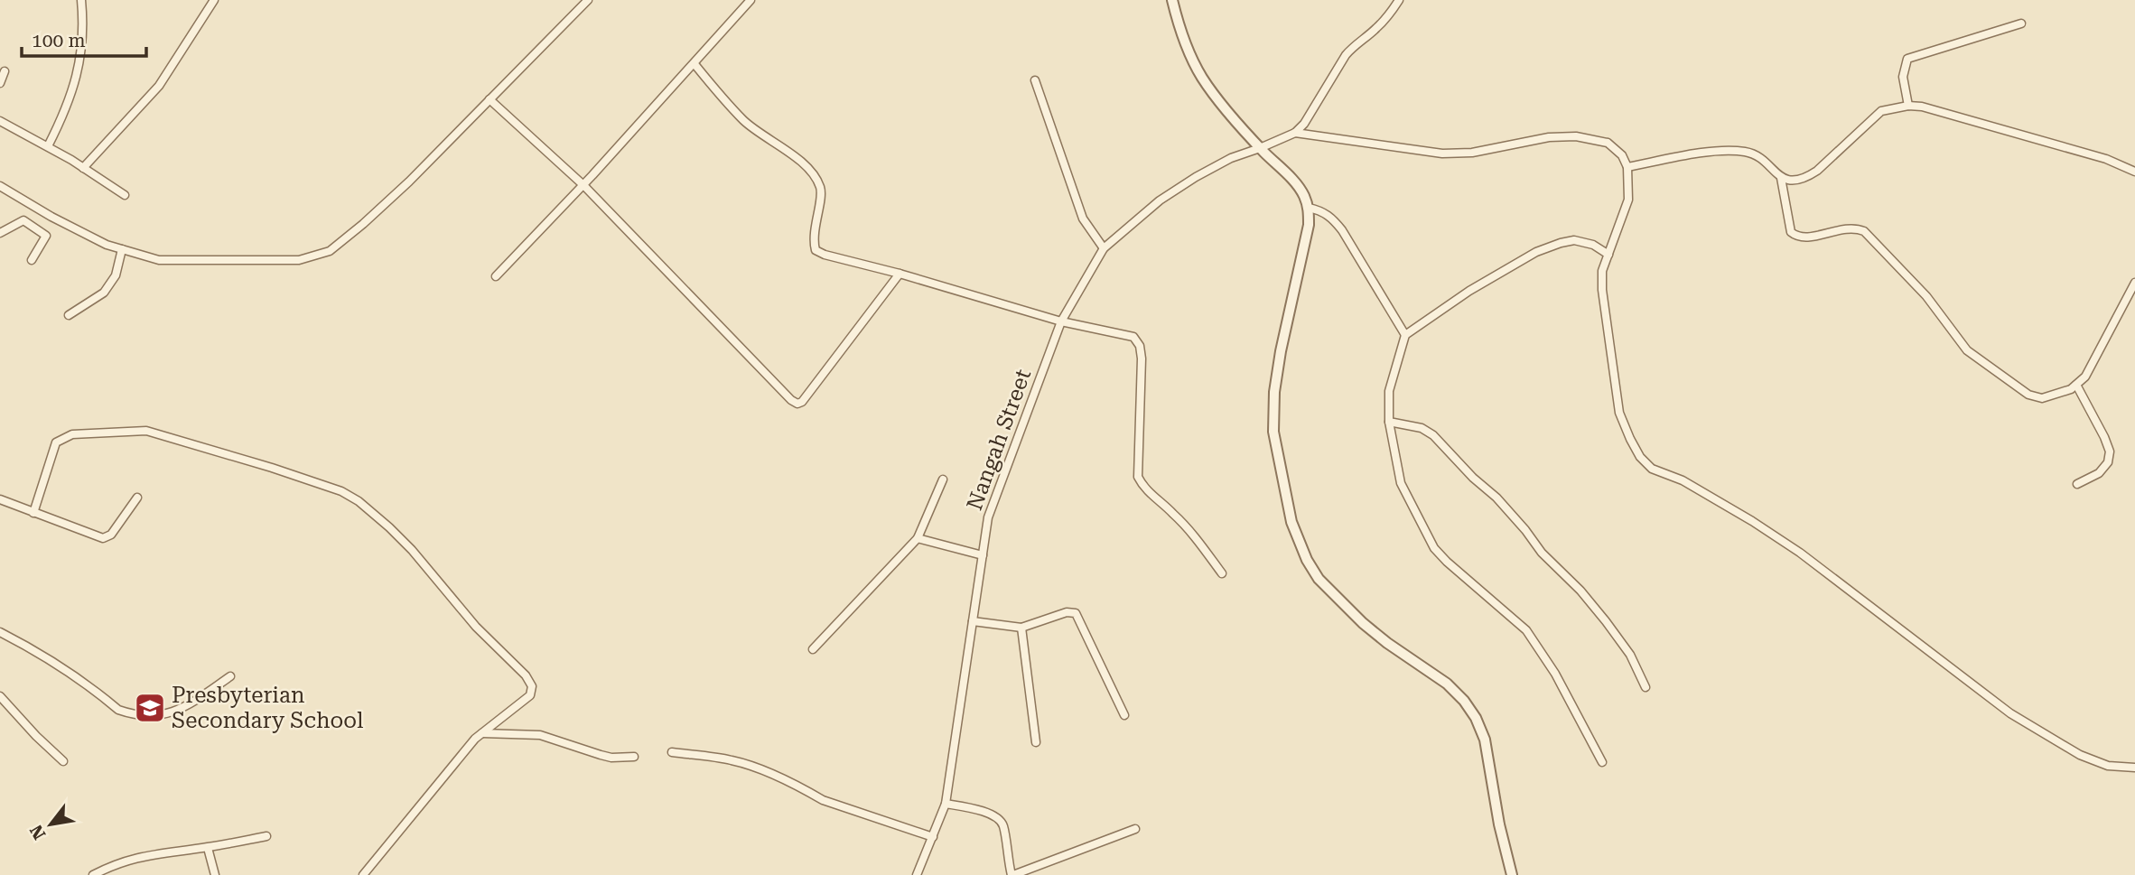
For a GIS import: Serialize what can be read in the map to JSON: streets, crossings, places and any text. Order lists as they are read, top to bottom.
{
  "streets": {
    "street": ["Nangah Street"]
  },
  "places": {
    "school or university": ["Presbyterian Secondary School"]
  },
  "scale_bar": "100 m",
  "north": "bottom left"
}
